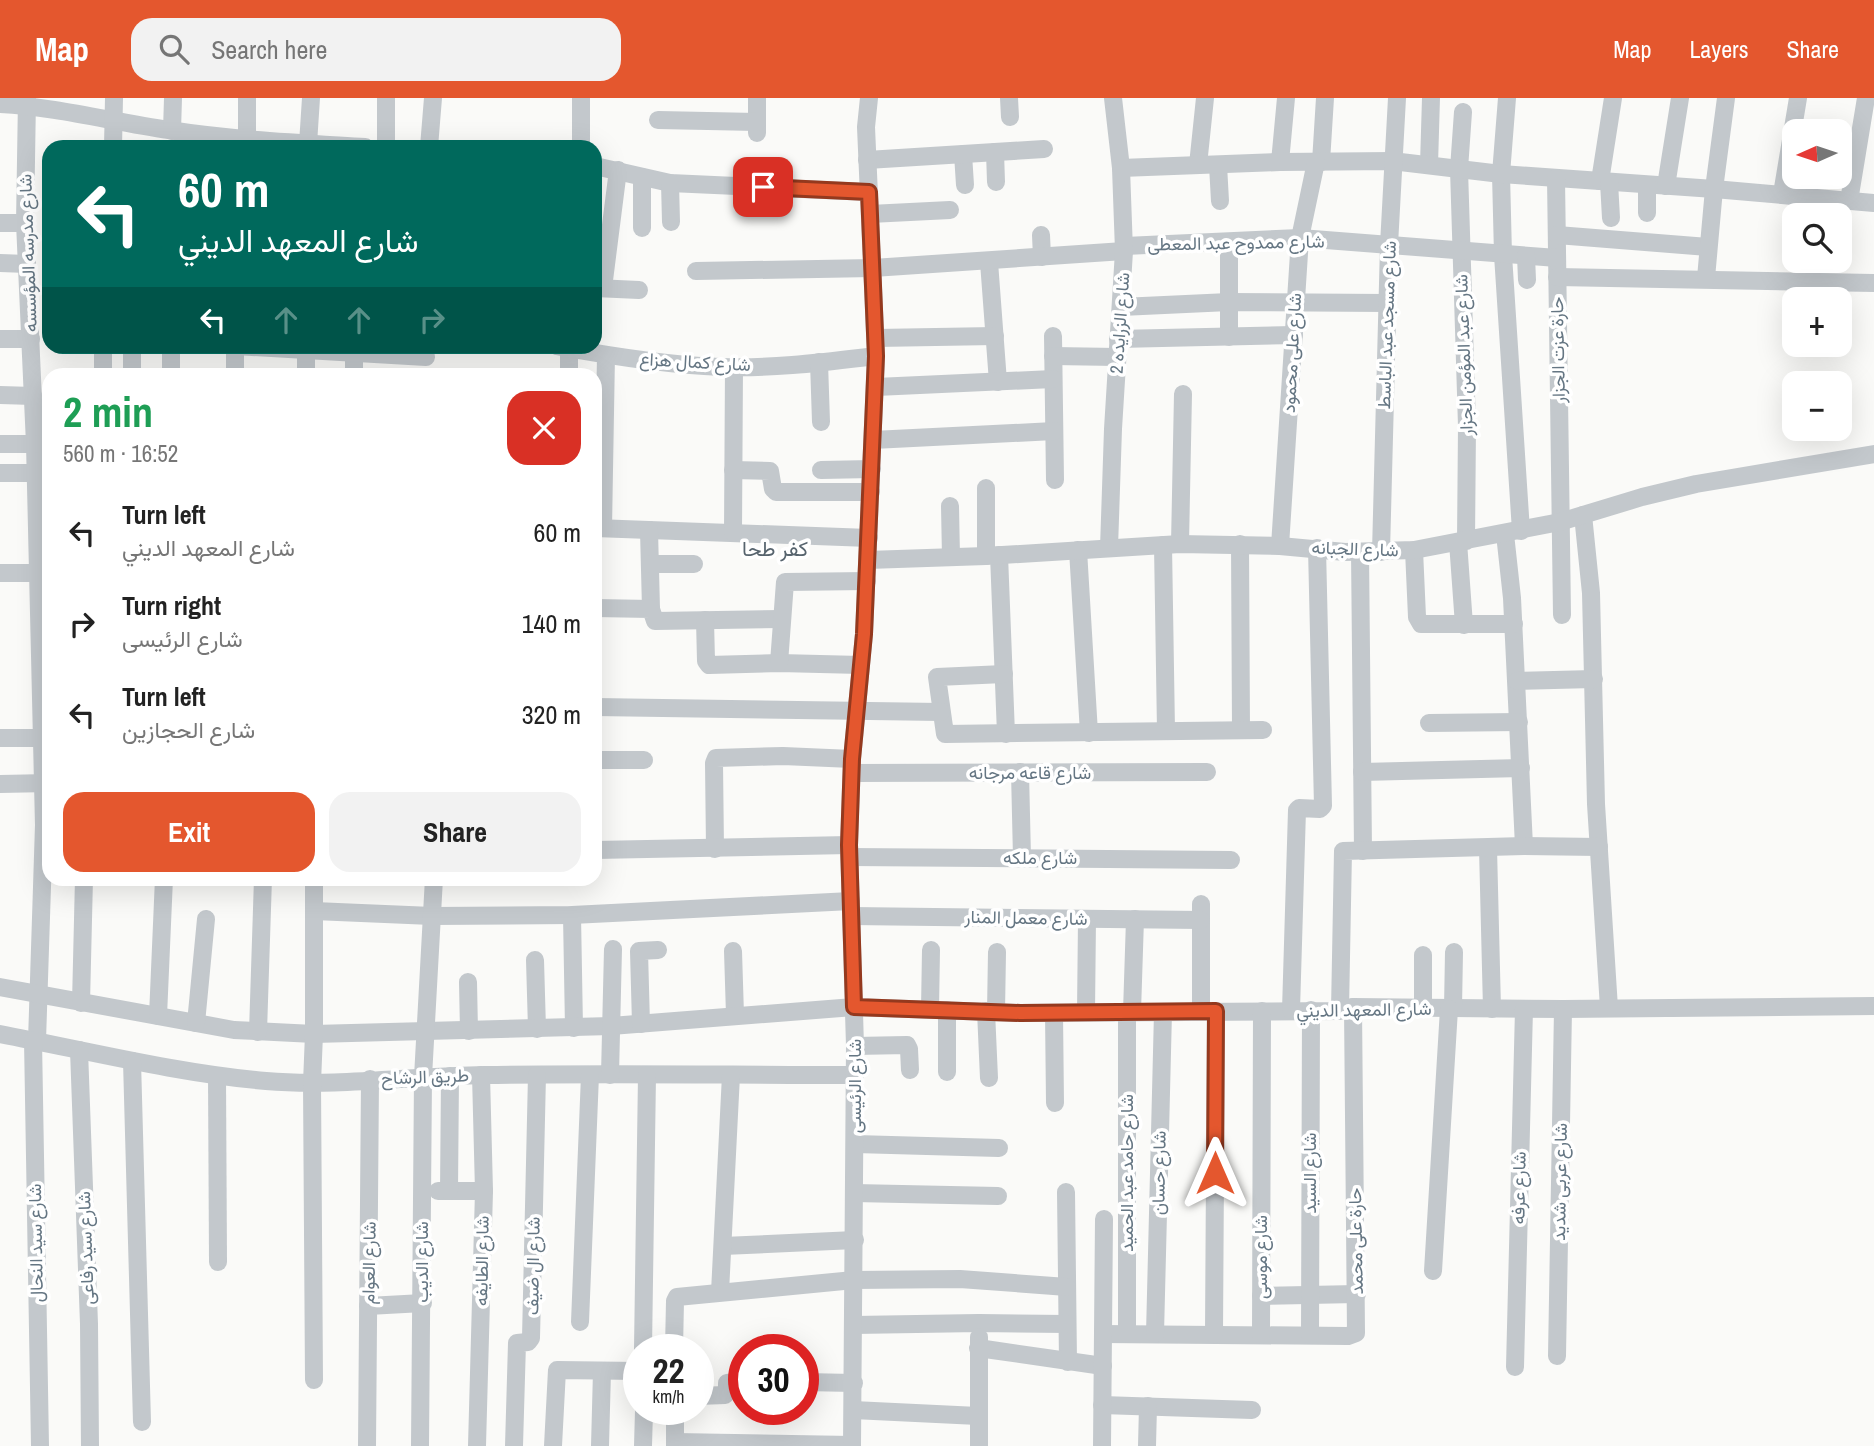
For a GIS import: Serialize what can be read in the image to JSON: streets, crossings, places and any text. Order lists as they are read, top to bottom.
{
  "streets": {
    "street": [
      "شارع ممدوح عبد المعطى",
      "شارع مدرسه المؤسسه",
      "شارع الزرايده 2",
      "شارع مسجد عبد الباسط",
      "حارة عزت الجزار",
      "شارع على محمود",
      "شارع عبد المؤمن الجزار",
      "شارع كمال هزاع",
      "شارع الجبانه",
      "شارع قاعه مرجانه",
      "شارع ملكه",
      "شارع معمل المنار",
      "شارع المعهد الديني",
      "طريق الرشاح",
      "شارع الرئيسى",
      "شارع حامد عبد الحميد",
      "شارع حسان",
      "شارع السيد",
      "شارع عربى شديد",
      "شارع عرفه",
      "حارة على محمد",
      "شارع سيد النحال",
      "شارع سيد رفاعى",
      "شارع موسى",
      "شارع الطايفه",
      "شارع الديب",
      "شارع العوام",
      "شارع ال ضيف"
    ]
  },
  "crossings": [
    ["شارع ممدوح عبد المعطى", "شارع الزرايده 2"],
    ["شارع ممدوح عبد المعطى", "شارع مسجد عبد الباسط"],
    ["شارع ممدوح عبد المعطى", "حارة عزت الجزار"],
    ["شارع ممدوح عبد المعطى", "شارع على محمود"],
    ["شارع ممدوح عبد المعطى", "شارع عبد المؤمن الجزار"],
    ["شارع ممدوح عبد المعطى", "شارع الرئيسى"],
    ["شارع مدرسه المؤسسه", "شارع سيد النحال"],
    ["شارع الزرايده 2", "شارع الجبانه"],
    ["شارع مسجد عبد الباسط", "شارع الجبانه"],
    ["حارة عزت الجزار", "شارع الجبانه"],
    ["شارع على محمود", "شارع الجبانه"],
    ["شارع عبد المؤمن الجزار", "شارع الجبانه"],
    ["شارع كمال هزاع", "شارع الرئيسى"],
    ["شارع الجبانه", "شارع الرئيسى"],
    ["شارع قاعه مرجانه", "شارع ملكه"],
    ["شارع قاعه مرجانه", "شارع الرئيسى"],
    ["شارع ملكه", "شارع الرئيسى"],
    ["شارع معمل المنار", "شارع المعهد الديني"],
    ["شارع معمل المنار", "شارع الرئيسى"],
    ["شارع معمل المنار", "شارع حامد عبد الحميد"],
    ["شارع معمل المنار", "شارع الديب"],
    ["شارع المعهد الديني", "شارع الرئيسى"],
    ["شارع المعهد الديني", "شارع حامد عبد الحميد"],
    ["شارع المعهد الديني", "شارع حسان"],
    ["شارع المعهد الديني", "شارع السيد"],
    ["شارع المعهد الديني", "شارع عربى شديد"],
    ["شارع المعهد الديني", "شارع عرفه"],
    ["شارع المعهد الديني", "حارة على محمد"],
    ["شارع المعهد الديني", "شارع موسى"],
    ["طريق الرشاح", "شارع الرئيسى"],
    ["طريق الرشاح", "شارع سيد النحال"],
    ["طريق الرشاح", "شارع سيد رفاعى"],
    ["طريق الرشاح", "شارع الطايفه"],
    ["طريق الرشاح", "شارع الديب"],
    ["طريق الرشاح", "شارع العوام"],
    ["طريق الرشاح", "شارع ال ضيف"],
    ["شارع حامد عبد الحميد", "حارة على محمد"],
    ["شارع حسان", "حارة على محمد"],
    ["شارع السيد", "حارة على محمد"],
    ["حارة على محمد", "شارع موسى"]
  ],
  "districts": ["كفر طحا"],
  "north": "left",
  "page": {
    "header": "Map",
    "search": "Search here",
    "nav": ["Map", "Layers", "Share"],
    "map_buttons": ["+", "−"],
    "turn": ["60 m", "شارع المعهد الديني"],
    "heading": ["2 min", "560 m · 16:52"],
    "list": [
      {
        "name": "Turn left",
        "note": "شارع المعهد الديني",
        "value": "60 m"
      },
      {
        "name": "Turn right",
        "note": "شارع الرئيسى",
        "value": "140 m"
      },
      {
        "name": "Turn left",
        "note": "شارع الحجازين",
        "value": "320 m"
      }
    ],
    "buttons": ["Exit", "Share"],
    "speed": "22 km/h",
    "limit": "30"
  }
}
